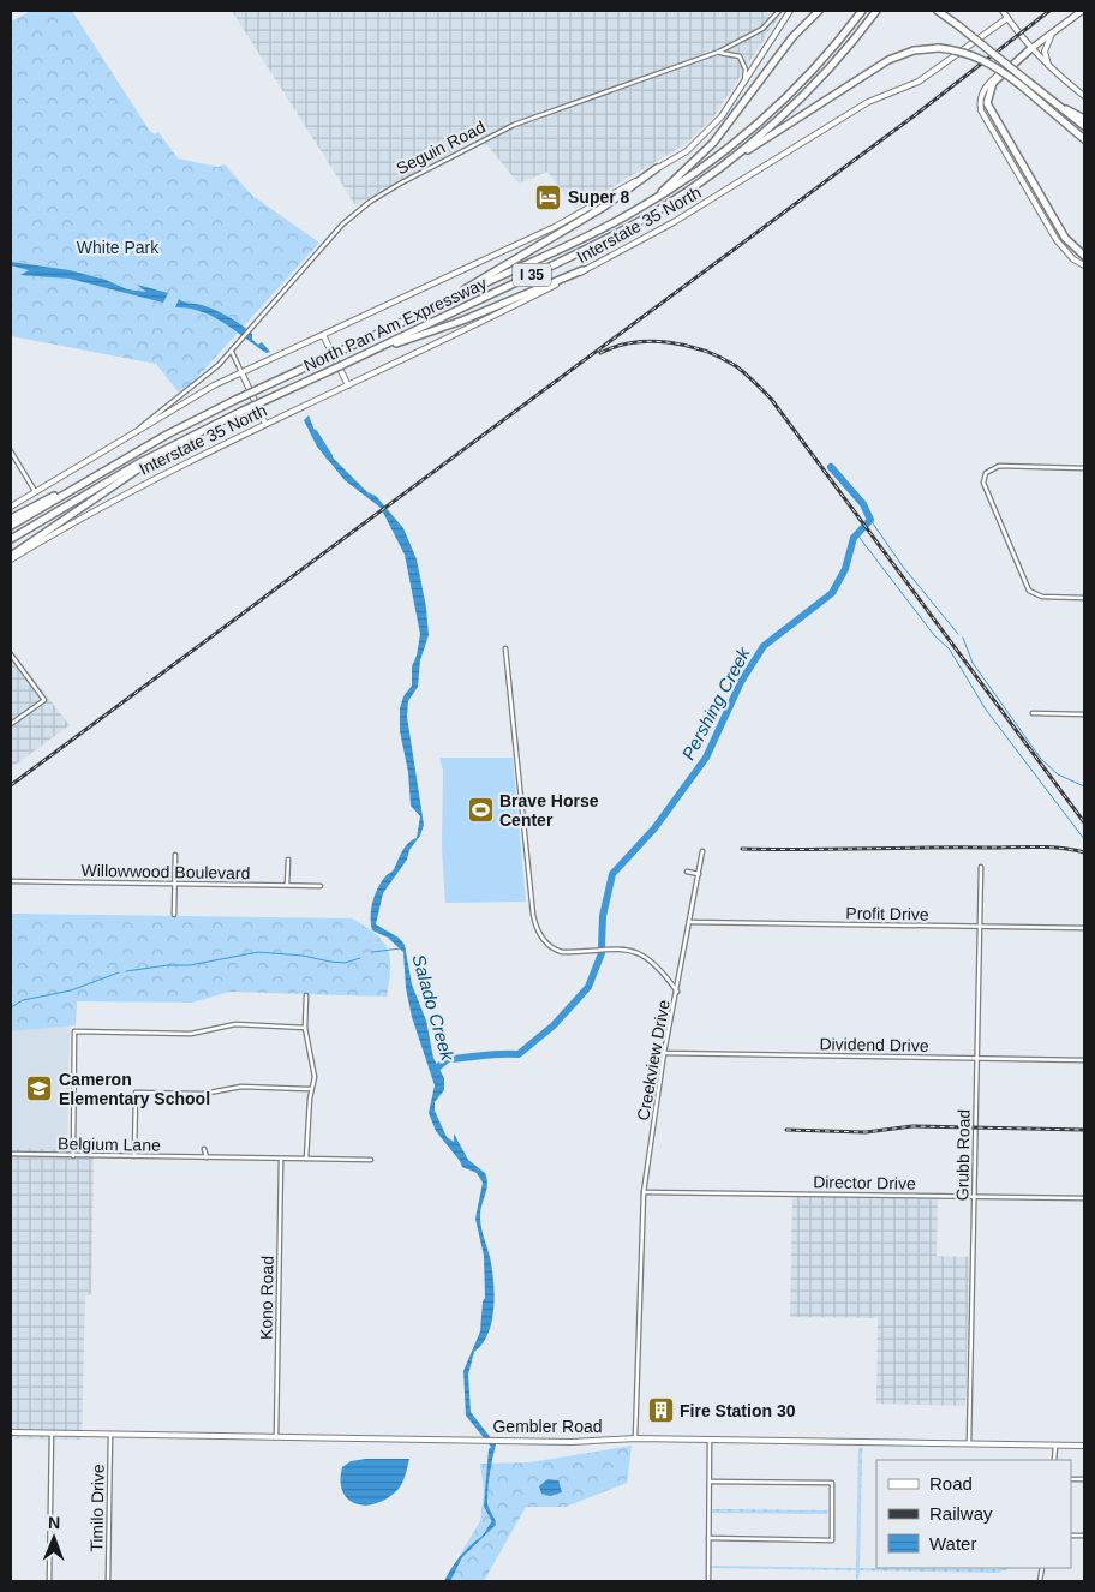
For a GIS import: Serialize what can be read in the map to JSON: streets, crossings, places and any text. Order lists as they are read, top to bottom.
{
  "streets": {
    "highway": ["I 35", "North Pan Am Expressway"],
    "main road": ["Interstate 35 North", "Gembler Road"],
    "street": [
      "Seguin Road",
      "Willowwood Boulevard",
      "Profit Drive",
      "Dividend Drive",
      "Creekview Drive",
      "Belgium Lane",
      "Grubb Road",
      "Director Drive",
      "Kono Road",
      "Timilo Drive"
    ]
  },
  "crossings": [
    ["Profit Drive", "Grubb Road"],
    ["Dividend Drive", "Creekview Drive"],
    ["Dividend Drive", "Grubb Road"],
    ["Creekview Drive", "Director Drive"],
    ["Creekview Drive", "Gembler Road"],
    ["Belgium Lane", "Kono Road"],
    ["Grubb Road", "Director Drive"],
    ["Grubb Road", "Gembler Road"],
    ["Kono Road", "Gembler Road"],
    ["Gembler Road", "Timilo Drive"]
  ],
  "water": ["Pershing Creek", "Salado Creek"],
  "parks": ["White Park"],
  "places": {
    "hotel": ["Super 8"],
    "sports": ["Brave Horse Center"],
    "school or university": ["Cameron Elementary School"],
    "building": ["Fire Station 30"]
  },
  "legend": ["Road", "Railway", "Water"],
  "north": "top"
}
